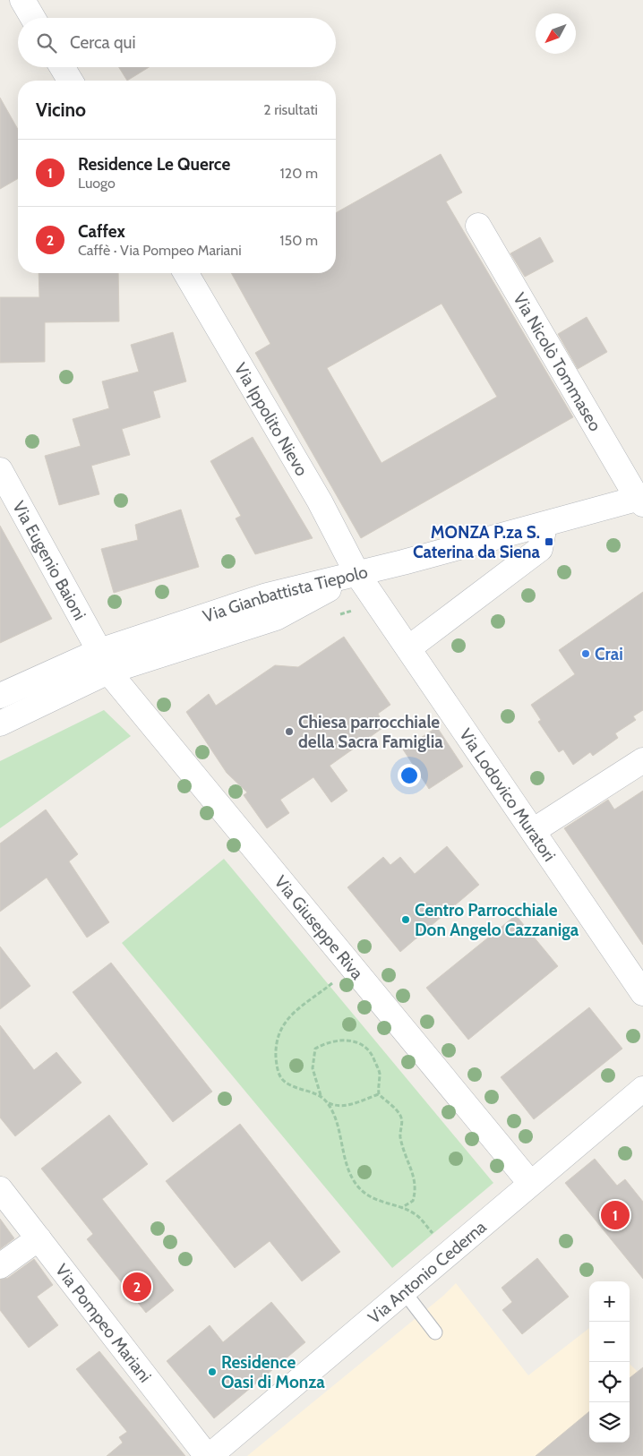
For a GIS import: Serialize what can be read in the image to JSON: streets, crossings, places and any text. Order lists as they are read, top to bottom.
{
  "streets": {
    "street": [
      "Via Nicolò Tommaseo",
      "Via Ippolito Nievo",
      "Via Eugenio Baioni",
      "Via Gianbattista Tiepolo",
      "Via Lodovico Muratori",
      "Via Giuseppe Riva",
      "Via Antonio Cederna",
      "Via Pompeo Mariani"
    ]
  },
  "crossings": [
    ["Via Nicolò Tommaseo", "Via Gianbattista Tiepolo"],
    ["Via Ippolito Nievo", "Via Gianbattista Tiepolo"],
    ["Via Ippolito Nievo", "Via Lodovico Muratori"],
    ["Via Eugenio Baioni", "Via Gianbattista Tiepolo"],
    ["Via Eugenio Baioni", "Via Giuseppe Riva"],
    ["Via Gianbattista Tiepolo", "Via Lodovico Muratori"],
    ["Via Gianbattista Tiepolo", "Via Giuseppe Riva"],
    ["Via Giuseppe Riva", "Via Antonio Cederna"],
    ["Via Antonio Cederna", "Via Pompeo Mariani"]
  ],
  "places": {
    "transit": ["MONZA P.za S. Caterina da Siena"],
    "other": [
      "Crai",
      "Chiesa parrocchiale della Sacra Famiglia",
      "Centro Parrocchiale Don Angelo Cazzaniga",
      "Residence Oasi di Monza"
    ]
  },
  "north": "bottom left",
  "page": {
    "search": "Cerca qui",
    "heading": ["Vicino", "2 risultati"],
    "list": [
      {
        "mark": "1",
        "name": "Residence Le Querce",
        "note": "Luogo",
        "value": "120 m"
      },
      {
        "mark": "2",
        "name": "Caffex",
        "note": "Caffè · Via Pompeo Mariani",
        "value": "150 m"
      }
    ],
    "pins": ["1", "2"],
    "map_buttons": ["+", "−"]
  }
}
